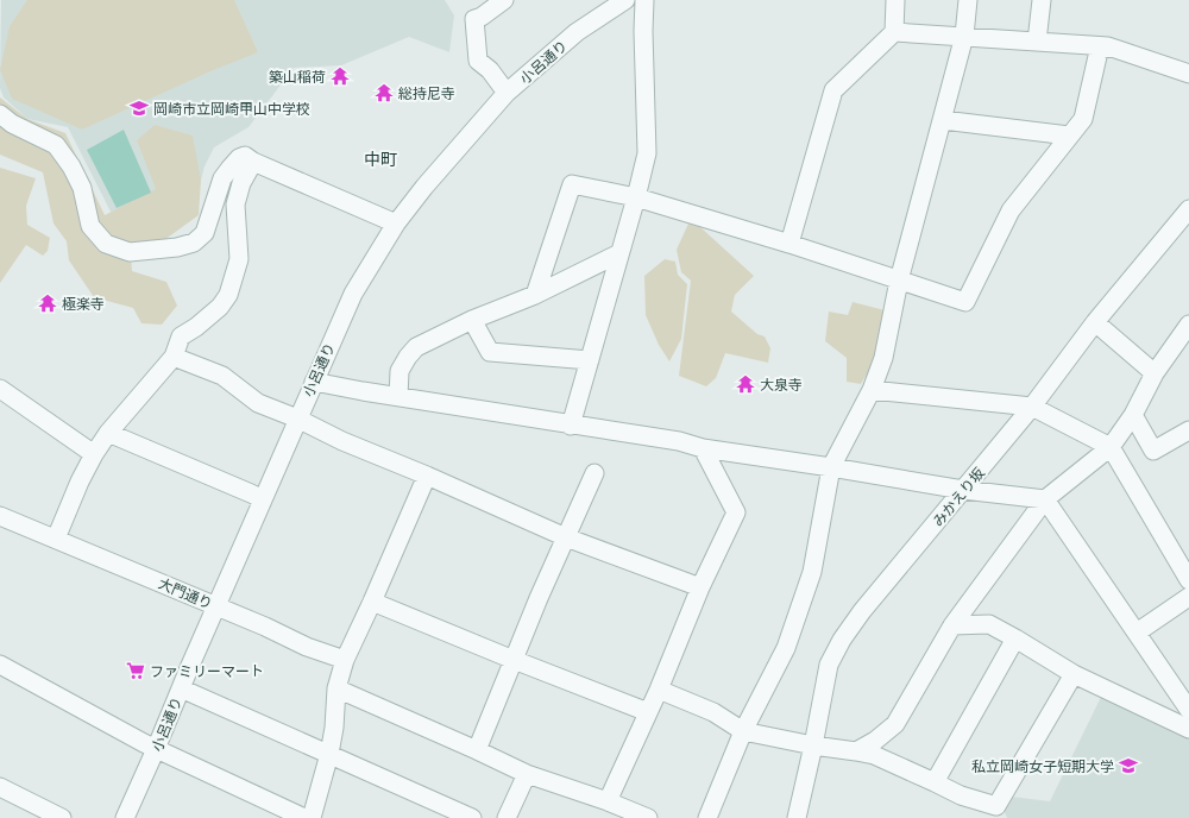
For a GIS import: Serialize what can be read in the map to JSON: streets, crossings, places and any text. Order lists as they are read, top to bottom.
{
  "streets": {
    "street": ["小呂通り", "みかえり坂", "大門通り"]
  },
  "crossings": [
    ["小呂通り", "大門通り"]
  ],
  "districts": ["中町"],
  "places": {
    "temple": [
      "築山稲荷",
      "総持尼寺",
      "極楽寺",
      "大泉寺"
    ],
    "school or university": ["岡崎市立岡崎甲山中学校", "私立岡崎女子短期大学"],
    "supermarket": ["ファミリーマート"]
  }
}
